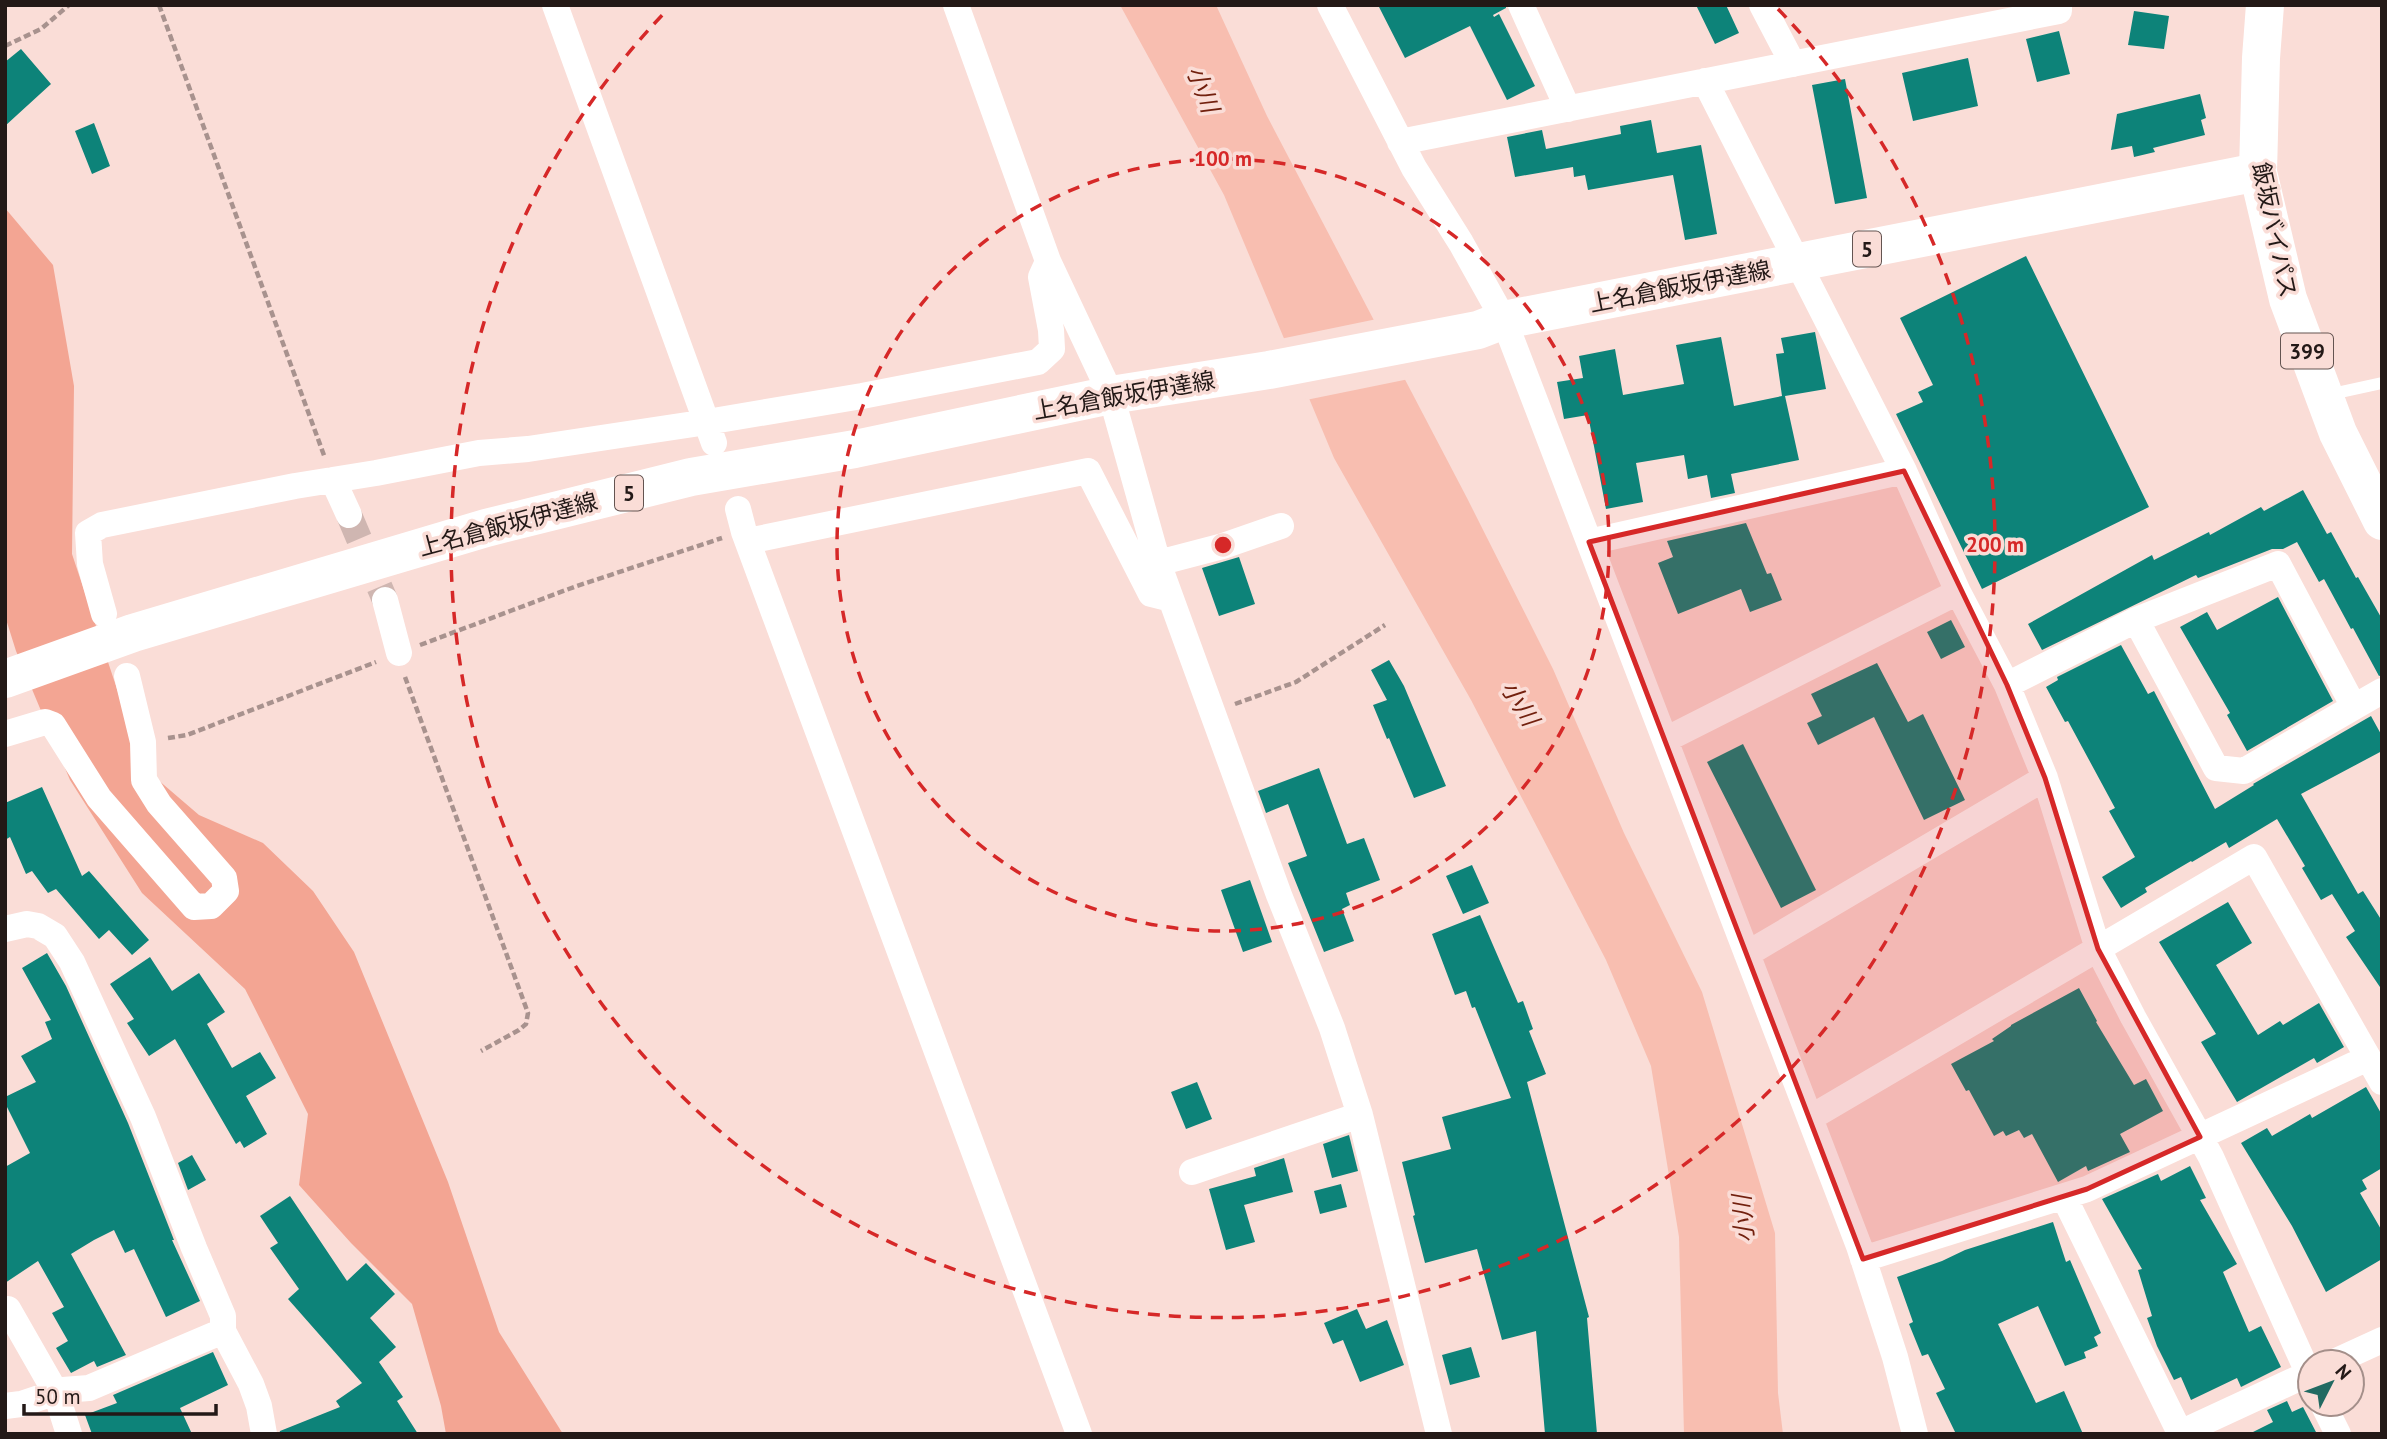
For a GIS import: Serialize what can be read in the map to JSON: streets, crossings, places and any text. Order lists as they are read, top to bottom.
{
  "streets": {
    "main road": [
      "飯坂バイパス",
      "5",
      "上名倉飯坂伊達線",
      "399"
    ]
  },
  "crossings": [
    ["飯坂バイパス", "上名倉飯坂伊達線"]
  ],
  "water": ["小川"],
  "scale_bar": "50 m",
  "north": "top right",
  "rings": ["100 m", "200 m"]
}
